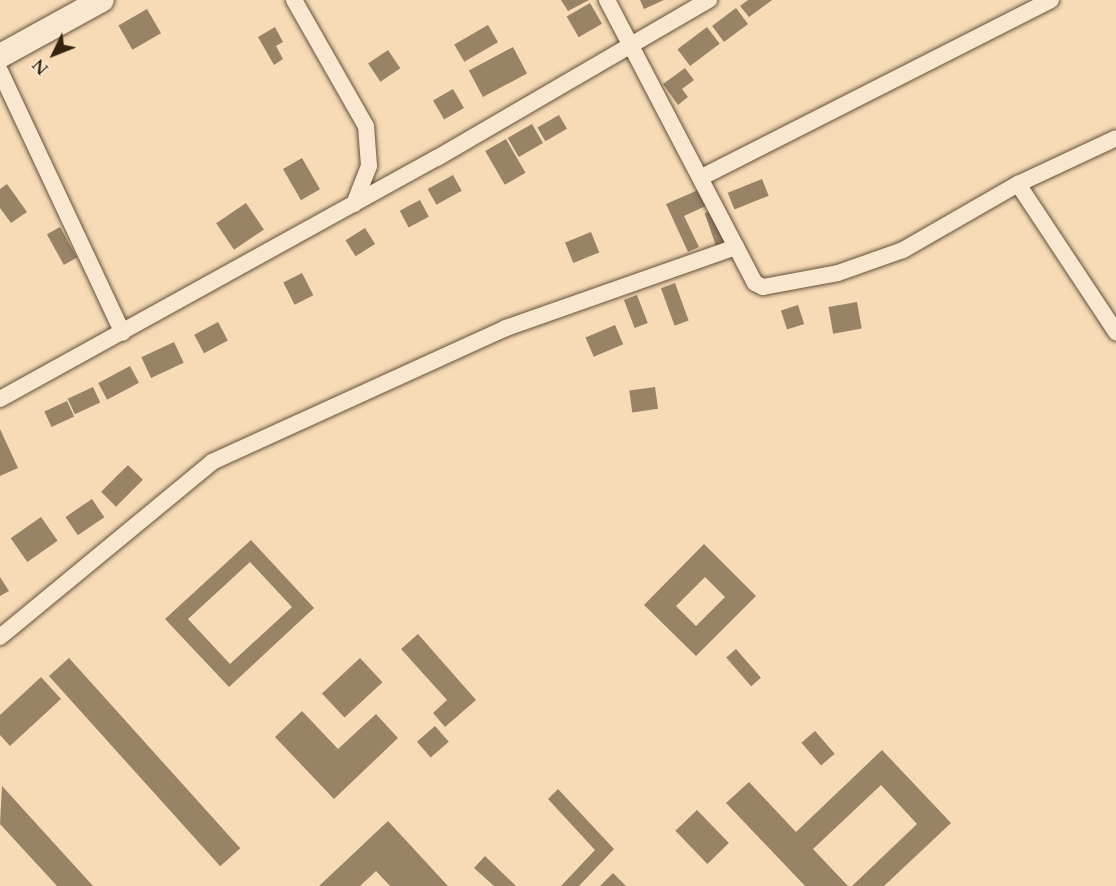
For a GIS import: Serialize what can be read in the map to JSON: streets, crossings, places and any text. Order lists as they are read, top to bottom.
{
  "north": "bottom left"
}
